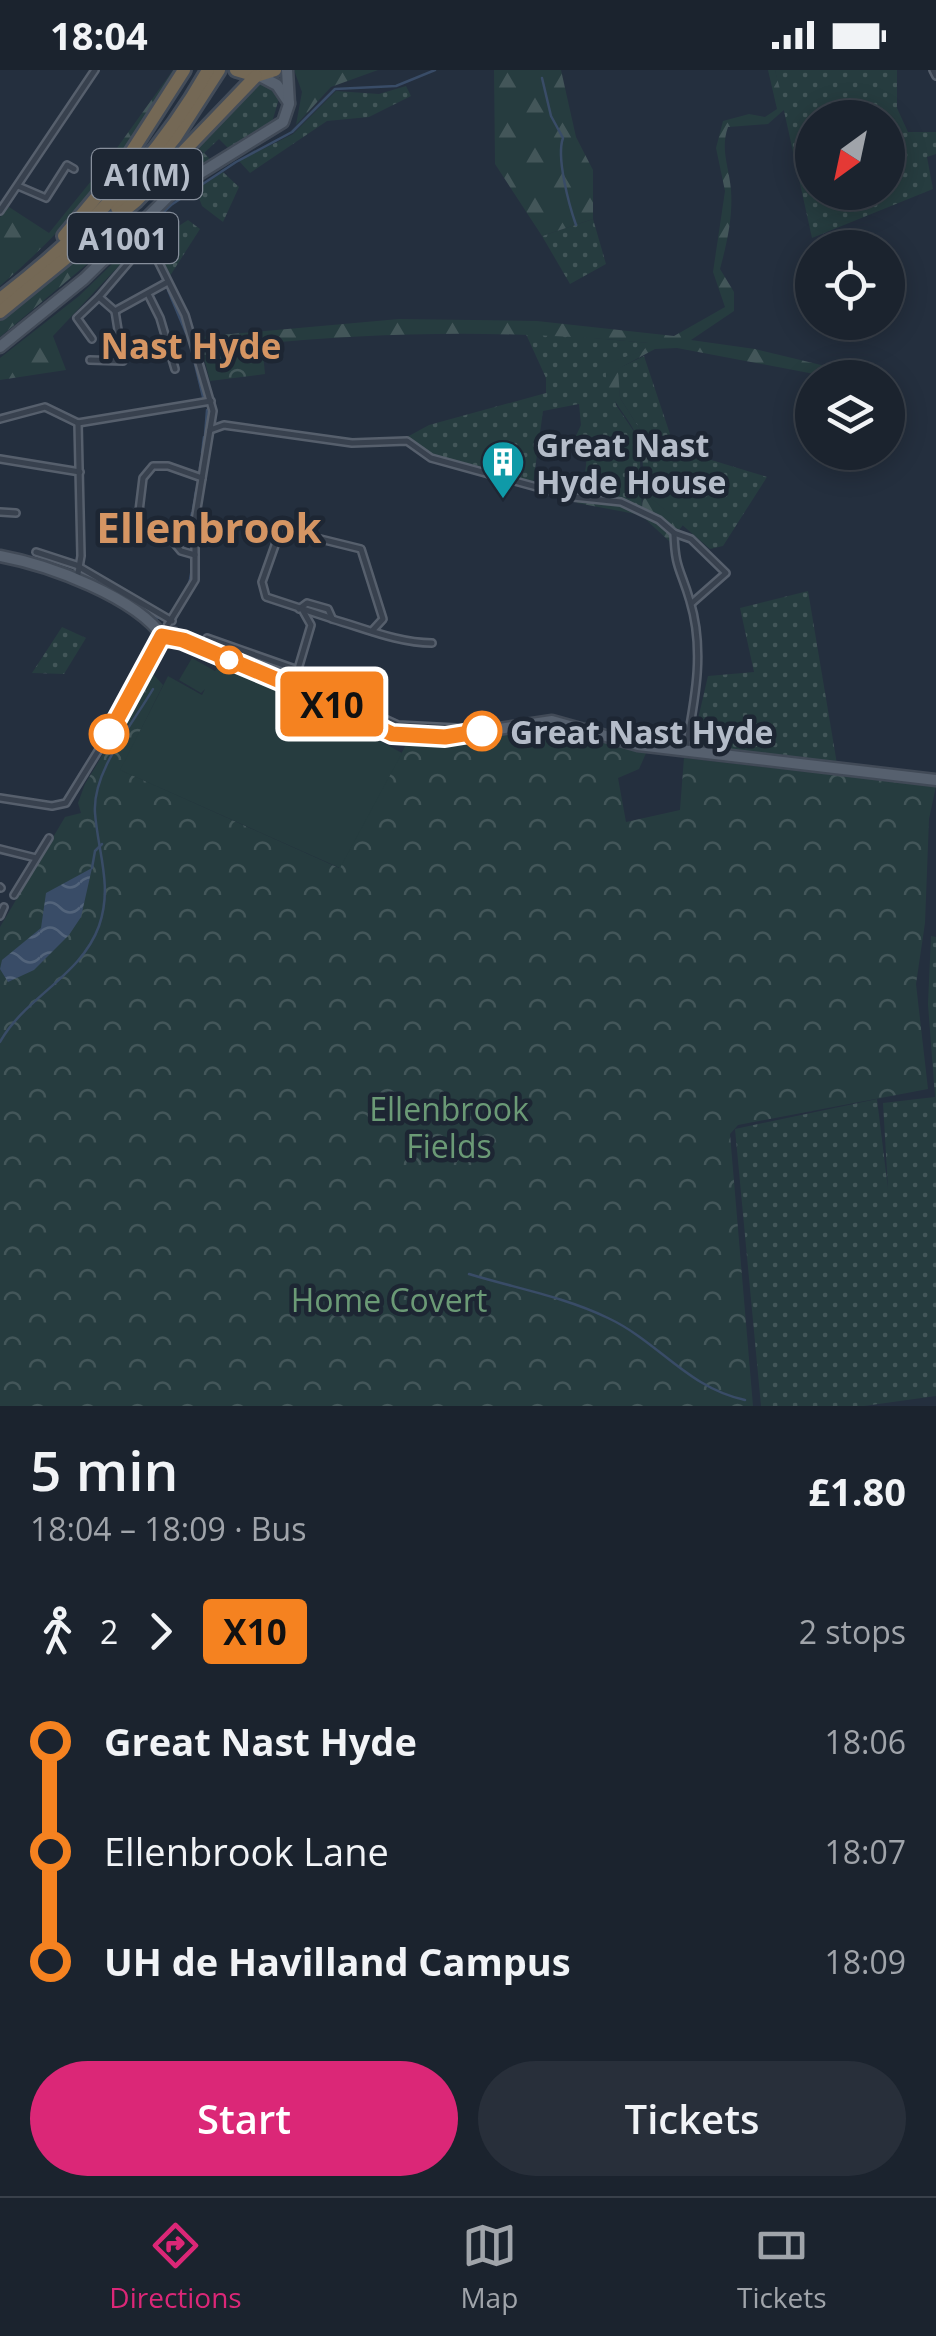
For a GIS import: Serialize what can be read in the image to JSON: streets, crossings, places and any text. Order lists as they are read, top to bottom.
{
  "streets": {
    "highway": ["A1(M)"],
    "main road": ["A1001"]
  },
  "districts": ["Nast Hyde", "Ellenbrook"],
  "parks": ["Ellenbrook Fields", "Home Covert"],
  "places": {
    "building": ["Great Nast Hyde House"],
    "other": ["Great Nast Hyde"]
  },
  "lines": ["bus line X10"],
  "north": "bottom left",
  "page": {
    "status": "18:04",
    "on_map": "X10",
    "heading": ["5 min", "18:04 – 18:09 · Bus", "£1.80"],
    "legs": ["2", "X10", "2 stops"],
    "list": [
      {
        "name": "Great Nast Hyde",
        "value": "18:06"
      },
      {
        "name": "Ellenbrook Lane",
        "value": "18:07"
      },
      {
        "name": "UH de Havilland Campus",
        "value": "18:09"
      }
    ],
    "buttons": ["Start", "Tickets"],
    "tabs": ["Directions", "Map", "Tickets"]
  }
}
